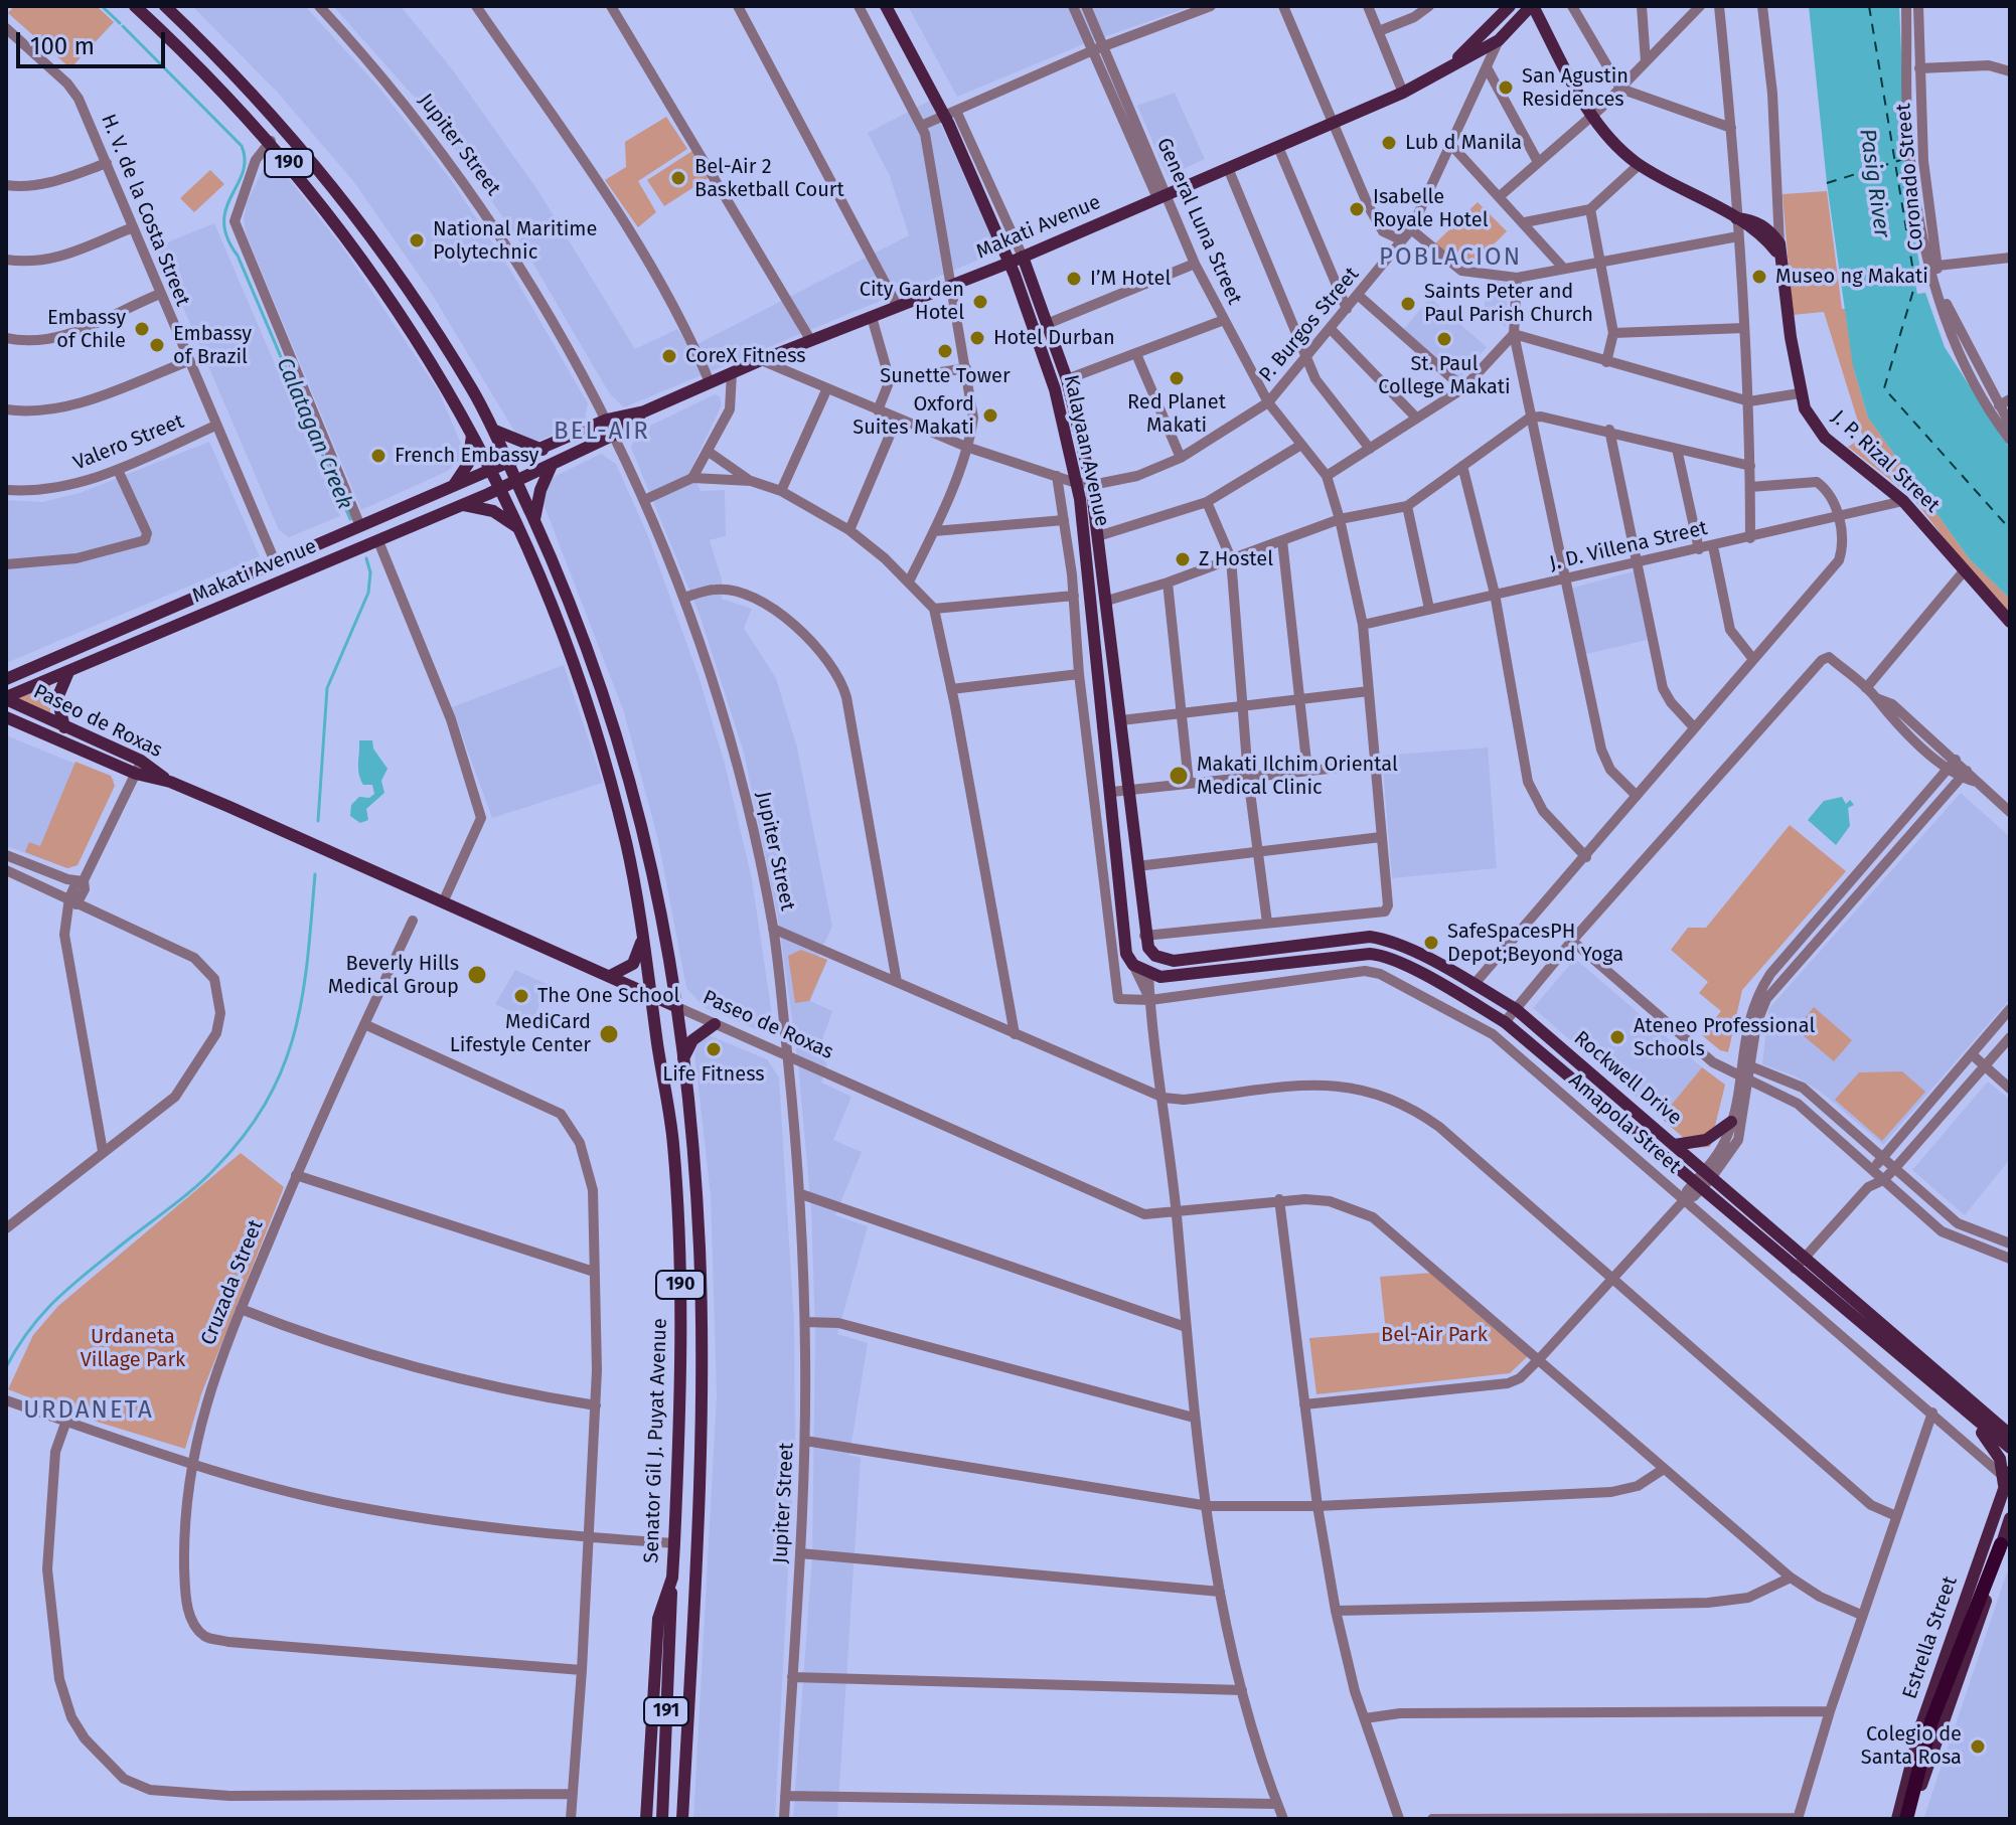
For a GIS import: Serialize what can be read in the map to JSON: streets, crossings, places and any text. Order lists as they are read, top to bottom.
{
  "streets": {
    "main road": [
      "190",
      "Makati Avenue",
      "Kalayaan Avenue",
      "J. P. Rizal Street",
      "Paseo de Roxas",
      "Rockwell Drive",
      "Senator Gil J. Puyat Avenue",
      "Estrella Street",
      "191"
    ],
    "street": [
      "Jupiter Street",
      "Coronado Street",
      "H. V. de la Costa Street",
      "General Luna Street",
      "P. Burgos Street",
      "Valero Street",
      "J. D. Villena Street",
      "Amapola Street",
      "Cruzada Street"
    ]
  },
  "crossings": [
    ["Jupiter Street", "Makati Avenue"],
    ["Jupiter Street", "Paseo de Roxas"],
    ["H. V. de la Costa Street", "Makati Avenue"],
    ["H. V. de la Costa Street", "Valero Street"],
    ["General Luna Street", "Makati Avenue"],
    ["General Luna Street", "P. Burgos Street"],
    ["General Luna Street", "J. D. Villena Street"],
    ["Makati Avenue", "P. Burgos Street"],
    ["Makati Avenue", "Kalayaan Avenue"],
    ["Makati Avenue", "Paseo de Roxas"],
    ["Makati Avenue", "Senator Gil J. Puyat Avenue"],
    ["P. Burgos Street", "Kalayaan Avenue"],
    ["Kalayaan Avenue", "Rockwell Drive"],
    ["J. P. Rizal Street", "J. D. Villena Street"],
    ["Paseo de Roxas", "Senator Gil J. Puyat Avenue"],
    ["Amapola Street", "Estrella Street"],
    ["Senator Gil J. Puyat Avenue", "191"]
  ],
  "districts": ["POBLACION", "BEL-AIR", "URDANETA"],
  "water": ["Pasig River", "Calatagan Creek"],
  "parks": ["Bel-Air Park", "Urdaneta Village Park"],
  "places": [
    "San Agustin Residences",
    "Lub d Manila",
    "Bel-Air 2 Basketball Court",
    "Isabelle Royale Hotel",
    "National Maritime Polytechnic",
    "Museo ng Makati",
    "I’M Hotel",
    "City Garden Hotel",
    "Saints Peter and Paul Parish Church",
    "Embassy of Chile",
    "Hotel Durban",
    "St. Paul College Makati",
    "Embassy of Brazil",
    "Sunette Tower",
    "CoreX Fitness",
    "Red Planet Makati",
    "Oxford Suites Makati",
    "French Embassy",
    "Z Hostel",
    "Makati Ilchim Oriental Medical Clinic",
    "SafeSpacesPH Depot;Beyond Yoga",
    "Beverly Hills Medical Group",
    "The One School",
    "MediCard Lifestyle Center",
    "Ateneo Professional Schools",
    "Life Fitness",
    "Colegio de Santa Rosa"
  ],
  "scale_bar": "100 m"
}
